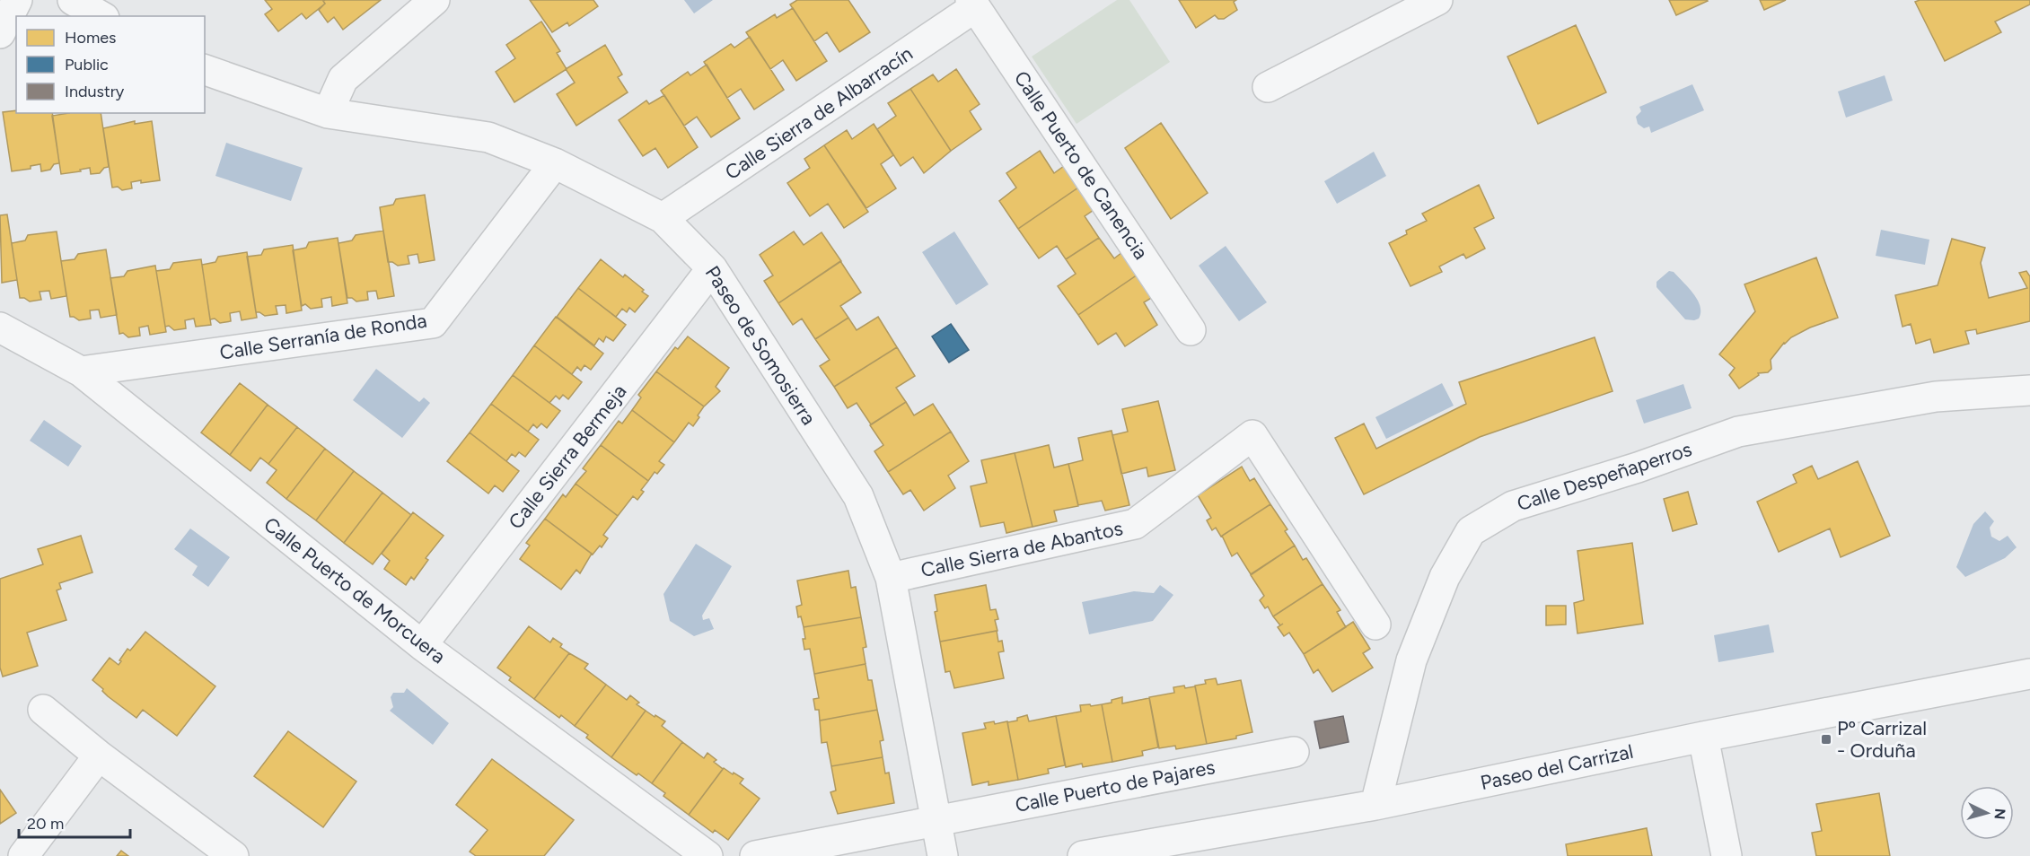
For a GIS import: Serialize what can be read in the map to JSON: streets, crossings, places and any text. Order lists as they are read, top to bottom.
{
  "streets": {
    "street": [
      "Calle Sierra de Albarracín",
      "Calle Puerto de Canencia",
      "Calle Serranía de Ronda",
      "Paseo de Somosierra",
      "Calle Sierra Bermeja",
      "Calle Despeñaperros",
      "Calle Sierra de Abantos",
      "Calle Puerto de Morcuera",
      "Paseo del Carrizal",
      "Calle Puerto de Pajares"
    ]
  },
  "crossings": [
    ["Calle Sierra de Albarracín", "Calle Puerto de Canencia"],
    ["Calle Sierra de Albarracín", "Paseo de Somosierra"],
    ["Calle Serranía de Ronda", "Paseo de Somosierra"],
    ["Calle Serranía de Ronda", "Calle Puerto de Morcuera"],
    ["Paseo de Somosierra", "Calle Sierra Bermeja"],
    ["Paseo de Somosierra", "Calle Sierra de Abantos"],
    ["Paseo de Somosierra", "Calle Puerto de Pajares"],
    ["Calle Sierra Bermeja", "Calle Puerto de Morcuera"],
    ["Calle Despeñaperros", "Paseo del Carrizal"]
  ],
  "places": {
    "transit": ["Pº Carrizal - Orduña"]
  },
  "legend": ["Homes", "Public", "Industry"],
  "scale_bar": "20 m",
  "north": "right"
}
